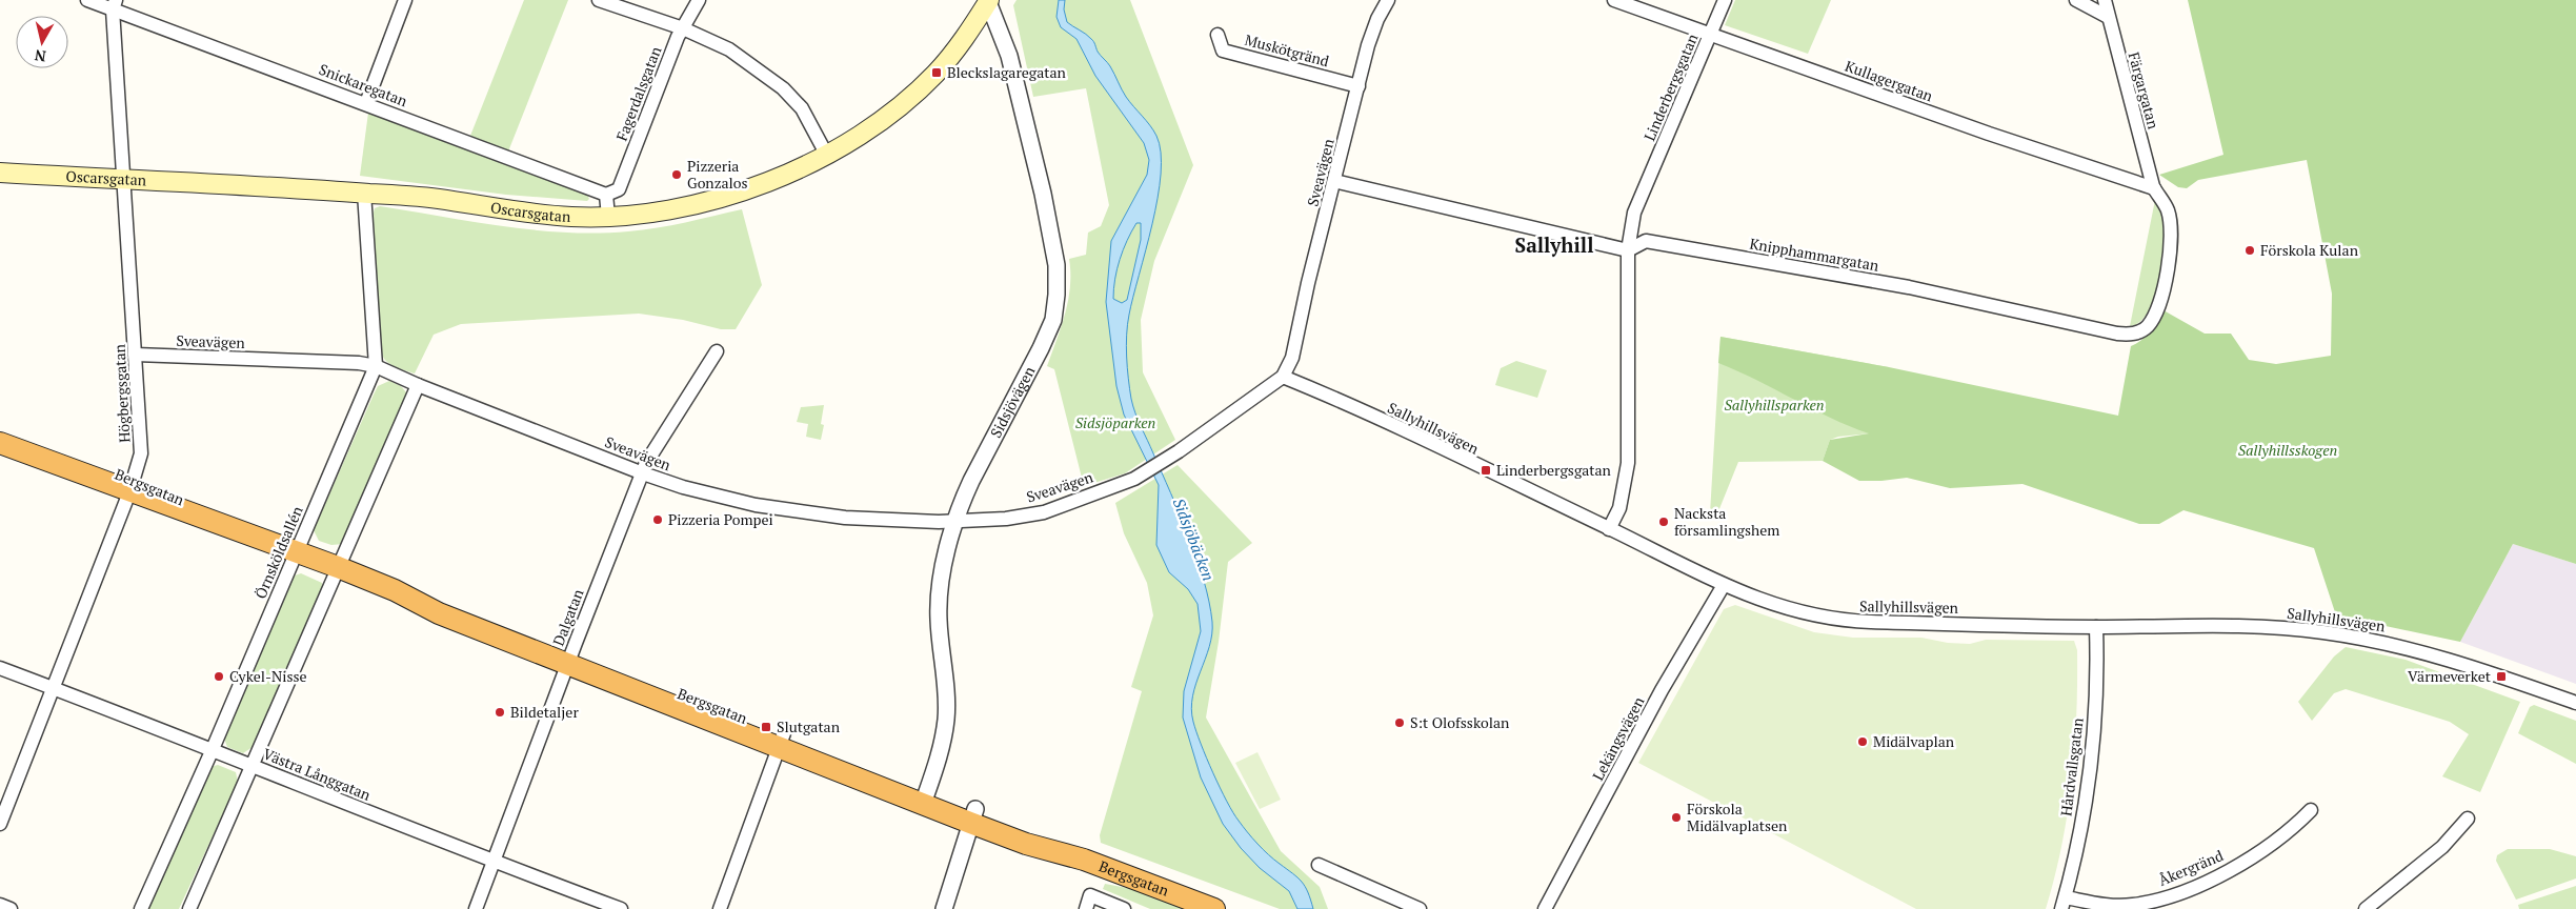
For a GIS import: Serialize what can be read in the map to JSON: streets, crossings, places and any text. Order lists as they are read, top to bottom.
{
  "streets": {
    "highway": ["Bergsgatan"],
    "main road": ["Oscarsgatan"],
    "street": [
      "Muskötgränd",
      "Kullagergatan",
      "Snickaregatan",
      "Linderbergsgatan",
      "Färgargatan",
      "Fagerdalsgatan",
      "Sveavägen",
      "Knipphammargatan",
      "Högbergsgatan",
      "Sidsjövägen",
      "Sallyhillsvägen",
      "Örnsköldsallén",
      "Dalgatan",
      "Lekängsvägen",
      "Hårdvallsgatan",
      "Västra Långgatan",
      "Åkergränd"
    ]
  },
  "crossings": [
    ["Muskötgränd", "Sveavägen"],
    ["Kullagergatan", "Linderbergsgatan"],
    ["Kullagergatan", "Färgargatan"],
    ["Kullagergatan", "Knipphammargatan"],
    ["Snickaregatan", "Fagerdalsgatan"],
    ["Snickaregatan", "Högbergsgatan"],
    ["Linderbergsgatan", "Knipphammargatan"],
    ["Linderbergsgatan", "Sallyhillsvägen"],
    ["Färgargatan", "Knipphammargatan"],
    ["Sveavägen", "Högbergsgatan"],
    ["Sveavägen", "Sidsjövägen"],
    ["Sveavägen", "Sallyhillsvägen"],
    ["Sveavägen", "Örnsköldsallén"],
    ["Sveavägen", "Dalgatan"],
    ["Oscarsgatan", "Högbergsgatan"],
    ["Oscarsgatan", "Sidsjövägen"],
    ["Oscarsgatan", "Örnsköldsallén"],
    ["Högbergsgatan", "Bergsgatan"],
    ["Högbergsgatan", "Västra Långgatan"],
    ["Sidsjövägen", "Bergsgatan"],
    ["Sallyhillsvägen", "Lekängsvägen"],
    ["Sallyhillsvägen", "Hårdvallsgatan"],
    ["Bergsgatan", "Örnsköldsallén"],
    ["Bergsgatan", "Dalgatan"],
    ["Örnsköldsallén", "Västra Långgatan"],
    ["Dalgatan", "Västra Långgatan"],
    ["Hårdvallsgatan", "Åkergränd"]
  ],
  "districts": ["Sallyhill"],
  "water": ["Sidsjöbäcken"],
  "parks": ["Sallyhillsparken", "Sidsjöparken", "Sallyhillsskogen"],
  "places": {
    "transit": [
      "Bleckslagaregatan",
      "Linderbergsgatan",
      "Värmeverket",
      "Slutgatan"
    ],
    "other": [
      "Pizzeria Gonzalos",
      "Förskola Kulan",
      "Pizzeria Pompei",
      "Nacksta församlingshem",
      "Cykel-Nisse",
      "Bildetaljer",
      "S:t Olofsskolan",
      "Midälvaplan",
      "Förskola Midälvaplatsen"
    ]
  },
  "north": "bottom"
}
